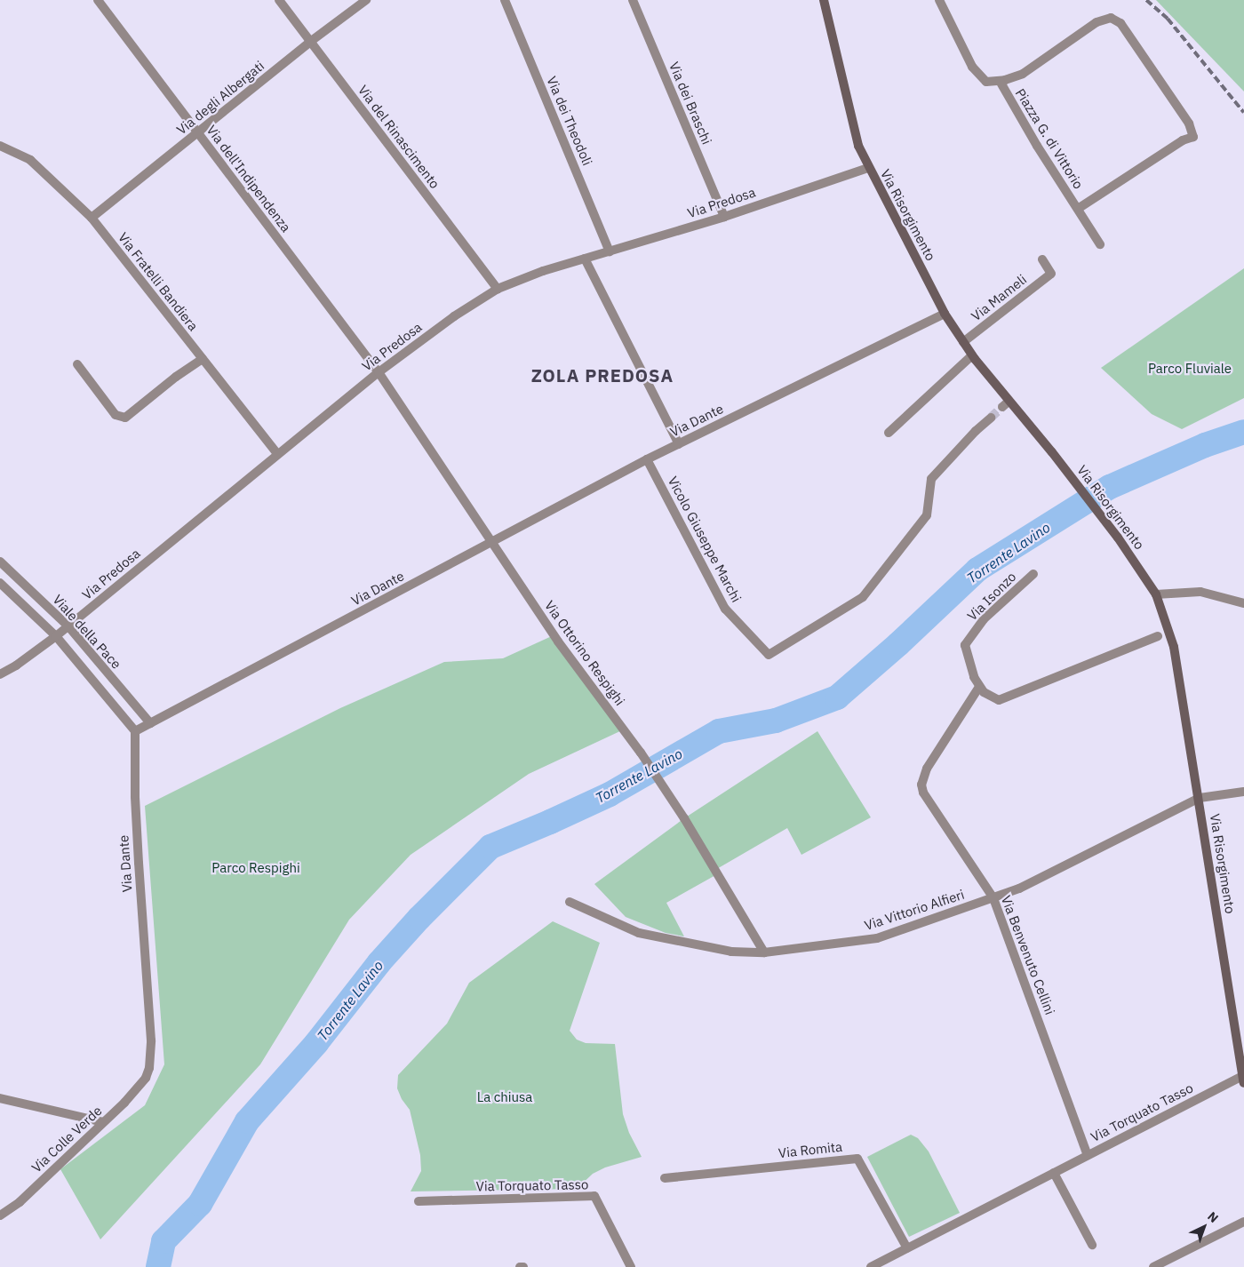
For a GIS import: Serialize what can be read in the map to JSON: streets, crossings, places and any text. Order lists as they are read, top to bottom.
{
  "streets": {
    "main road": ["Via Risorgimento"],
    "street": [
      "Via degli Albergati",
      "Via dei Braschi",
      "Via dei Theodoli",
      "Via del Rinascimento",
      "Piazza G. di Vittorio",
      "Via dell'Indipendenza",
      "Via Predosa",
      "Via Fratelli Bandiera",
      "Via Mameli",
      "Via Dante",
      "Vicolo Giuseppe Marchi",
      "Via Isonzo",
      "Viale della Pace",
      "Via Ottorino Respighi",
      "Via Vittorio Alfieri",
      "Via Benvenuto Cellini",
      "Via Torquato Tasso",
      "Via Colle Verde",
      "Via Romita"
    ]
  },
  "crossings": [
    ["Via degli Albergati", "Via del Rinascimento"],
    ["Via degli Albergati", "Via dell'Indipendenza"],
    ["Via degli Albergati", "Via Fratelli Bandiera"],
    ["Via dei Braschi", "Via Predosa"],
    ["Via dei Theodoli", "Via Predosa"],
    ["Via del Rinascimento", "Via Predosa"],
    ["Via dell'Indipendenza", "Via Predosa"],
    ["Via dell'Indipendenza", "Via Ottorino Respighi"],
    ["Via Predosa", "Via Risorgimento"],
    ["Via Predosa", "Via Fratelli Bandiera"],
    ["Via Predosa", "Viale della Pace"],
    ["Via Predosa", "Via Ottorino Respighi"],
    ["Via Risorgimento", "Via Mameli"],
    ["Via Risorgimento", "Via Dante"],
    ["Via Risorgimento", "Via Vittorio Alfieri"],
    ["Via Risorgimento", "Via Torquato Tasso"],
    ["Via Dante", "Vicolo Giuseppe Marchi"],
    ["Via Dante", "Viale della Pace"],
    ["Via Dante", "Via Ottorino Respighi"],
    ["Via Dante", "Via Colle Verde"],
    ["Via Isonzo", "Via Benvenuto Cellini"],
    ["Via Ottorino Respighi", "Via Vittorio Alfieri"],
    ["Via Vittorio Alfieri", "Via Benvenuto Cellini"],
    ["Via Benvenuto Cellini", "Via Torquato Tasso"],
    ["Via Torquato Tasso", "Via Romita"]
  ],
  "districts": ["ZOLA PREDOSA"],
  "water": ["Torrente Lavino"],
  "parks": ["Parco Fluviale", "Parco Respighi", "La chiusa"],
  "north": "top right"
}
